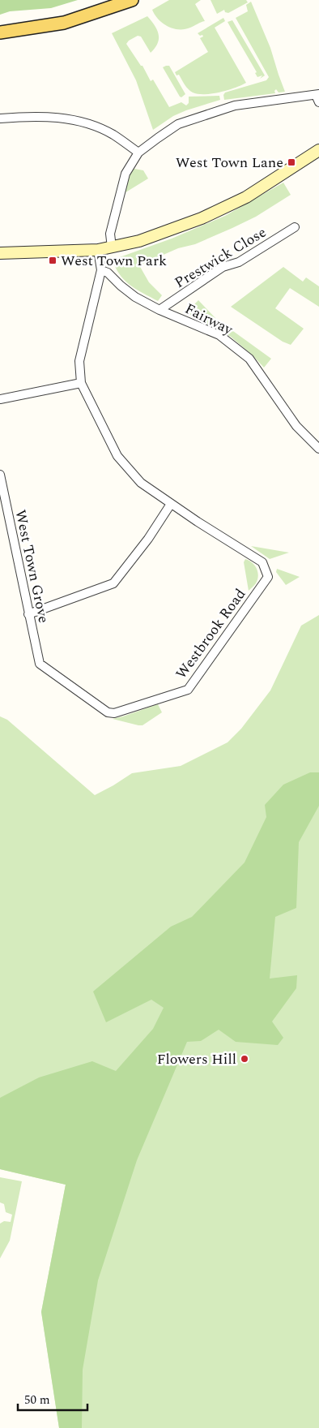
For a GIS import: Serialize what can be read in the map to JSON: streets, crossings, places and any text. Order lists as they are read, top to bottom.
{
  "streets": {
    "street": [
      "Prestwick Close",
      "Fairway",
      "West Town Grove",
      "Westbrook Road"
    ]
  },
  "crossings": [
    ["Prestwick Close", "Fairway"],
    ["West Town Grove", "Westbrook Road"]
  ],
  "places": {
    "transit": ["West Town Lane", "West Town Park"],
    "other": ["Flowers Hill"]
  },
  "scale_bar": "50 m"
}
